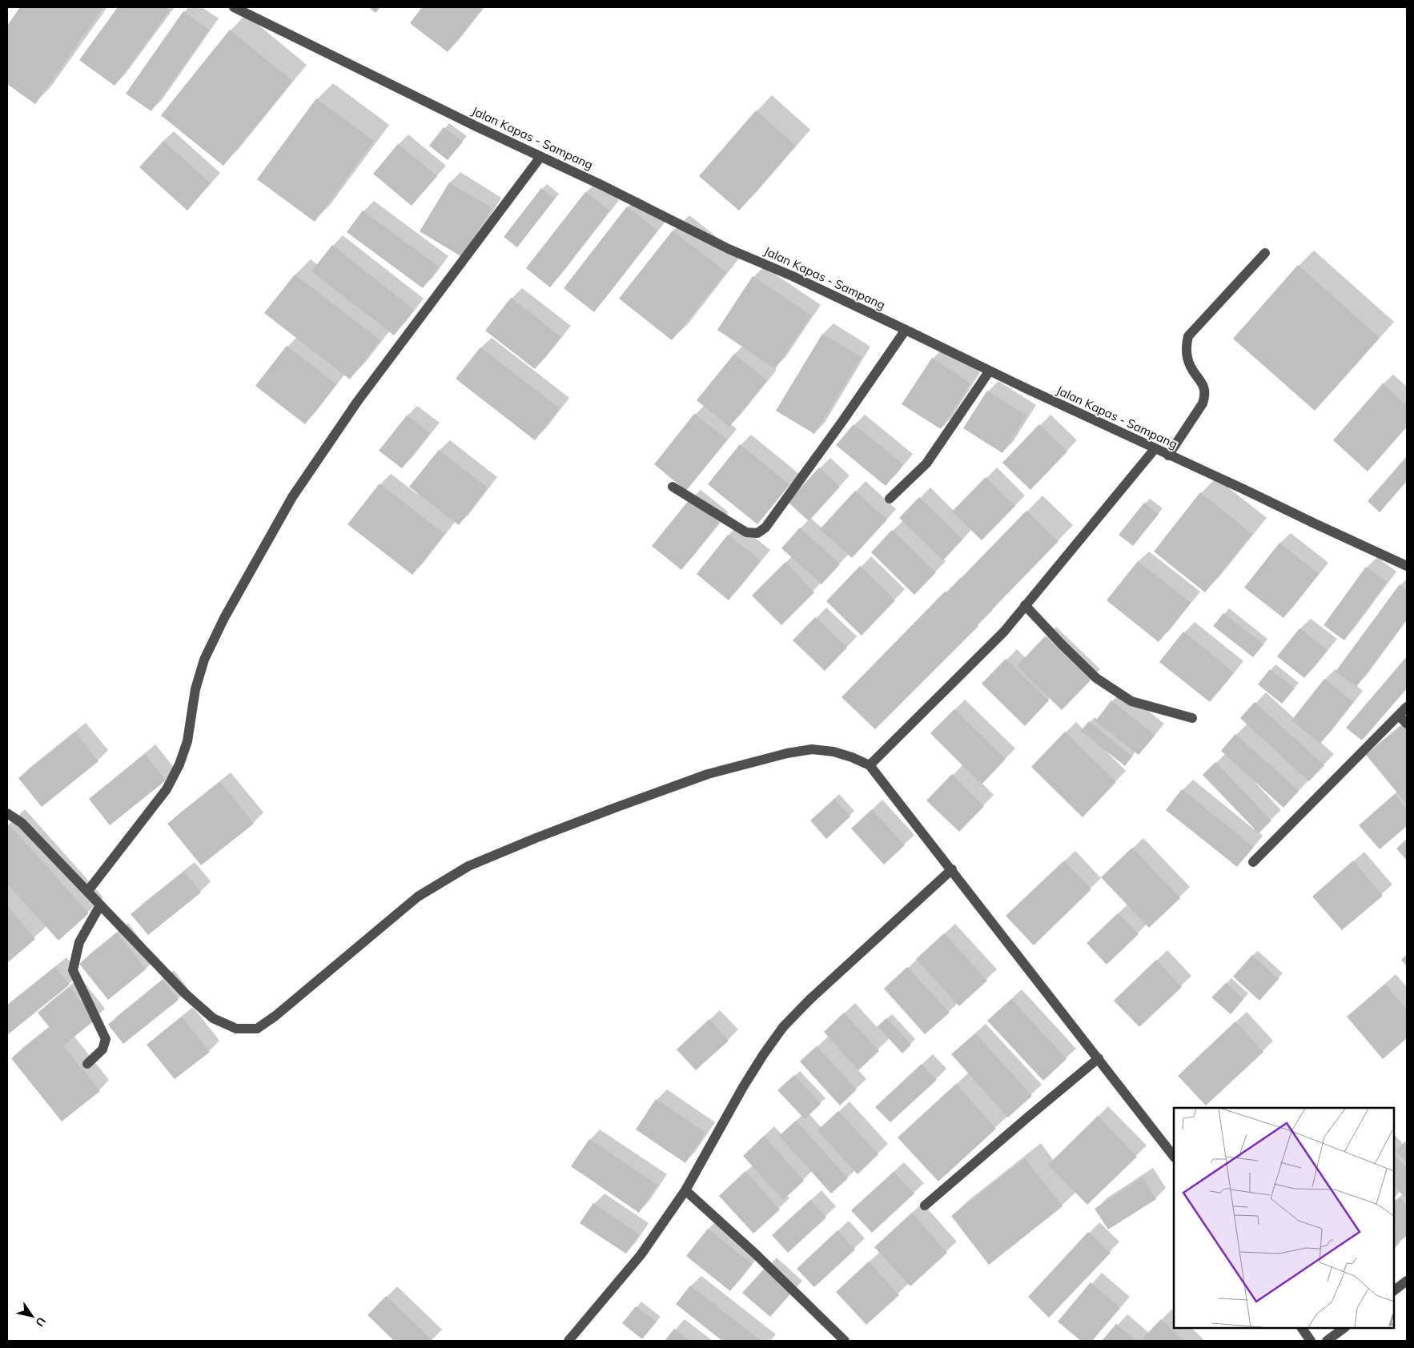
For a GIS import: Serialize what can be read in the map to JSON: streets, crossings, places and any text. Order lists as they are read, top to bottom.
{
  "streets": {
    "street": ["Jalan Kapas - Sampang"]
  },
  "north": "bottom right"
}
